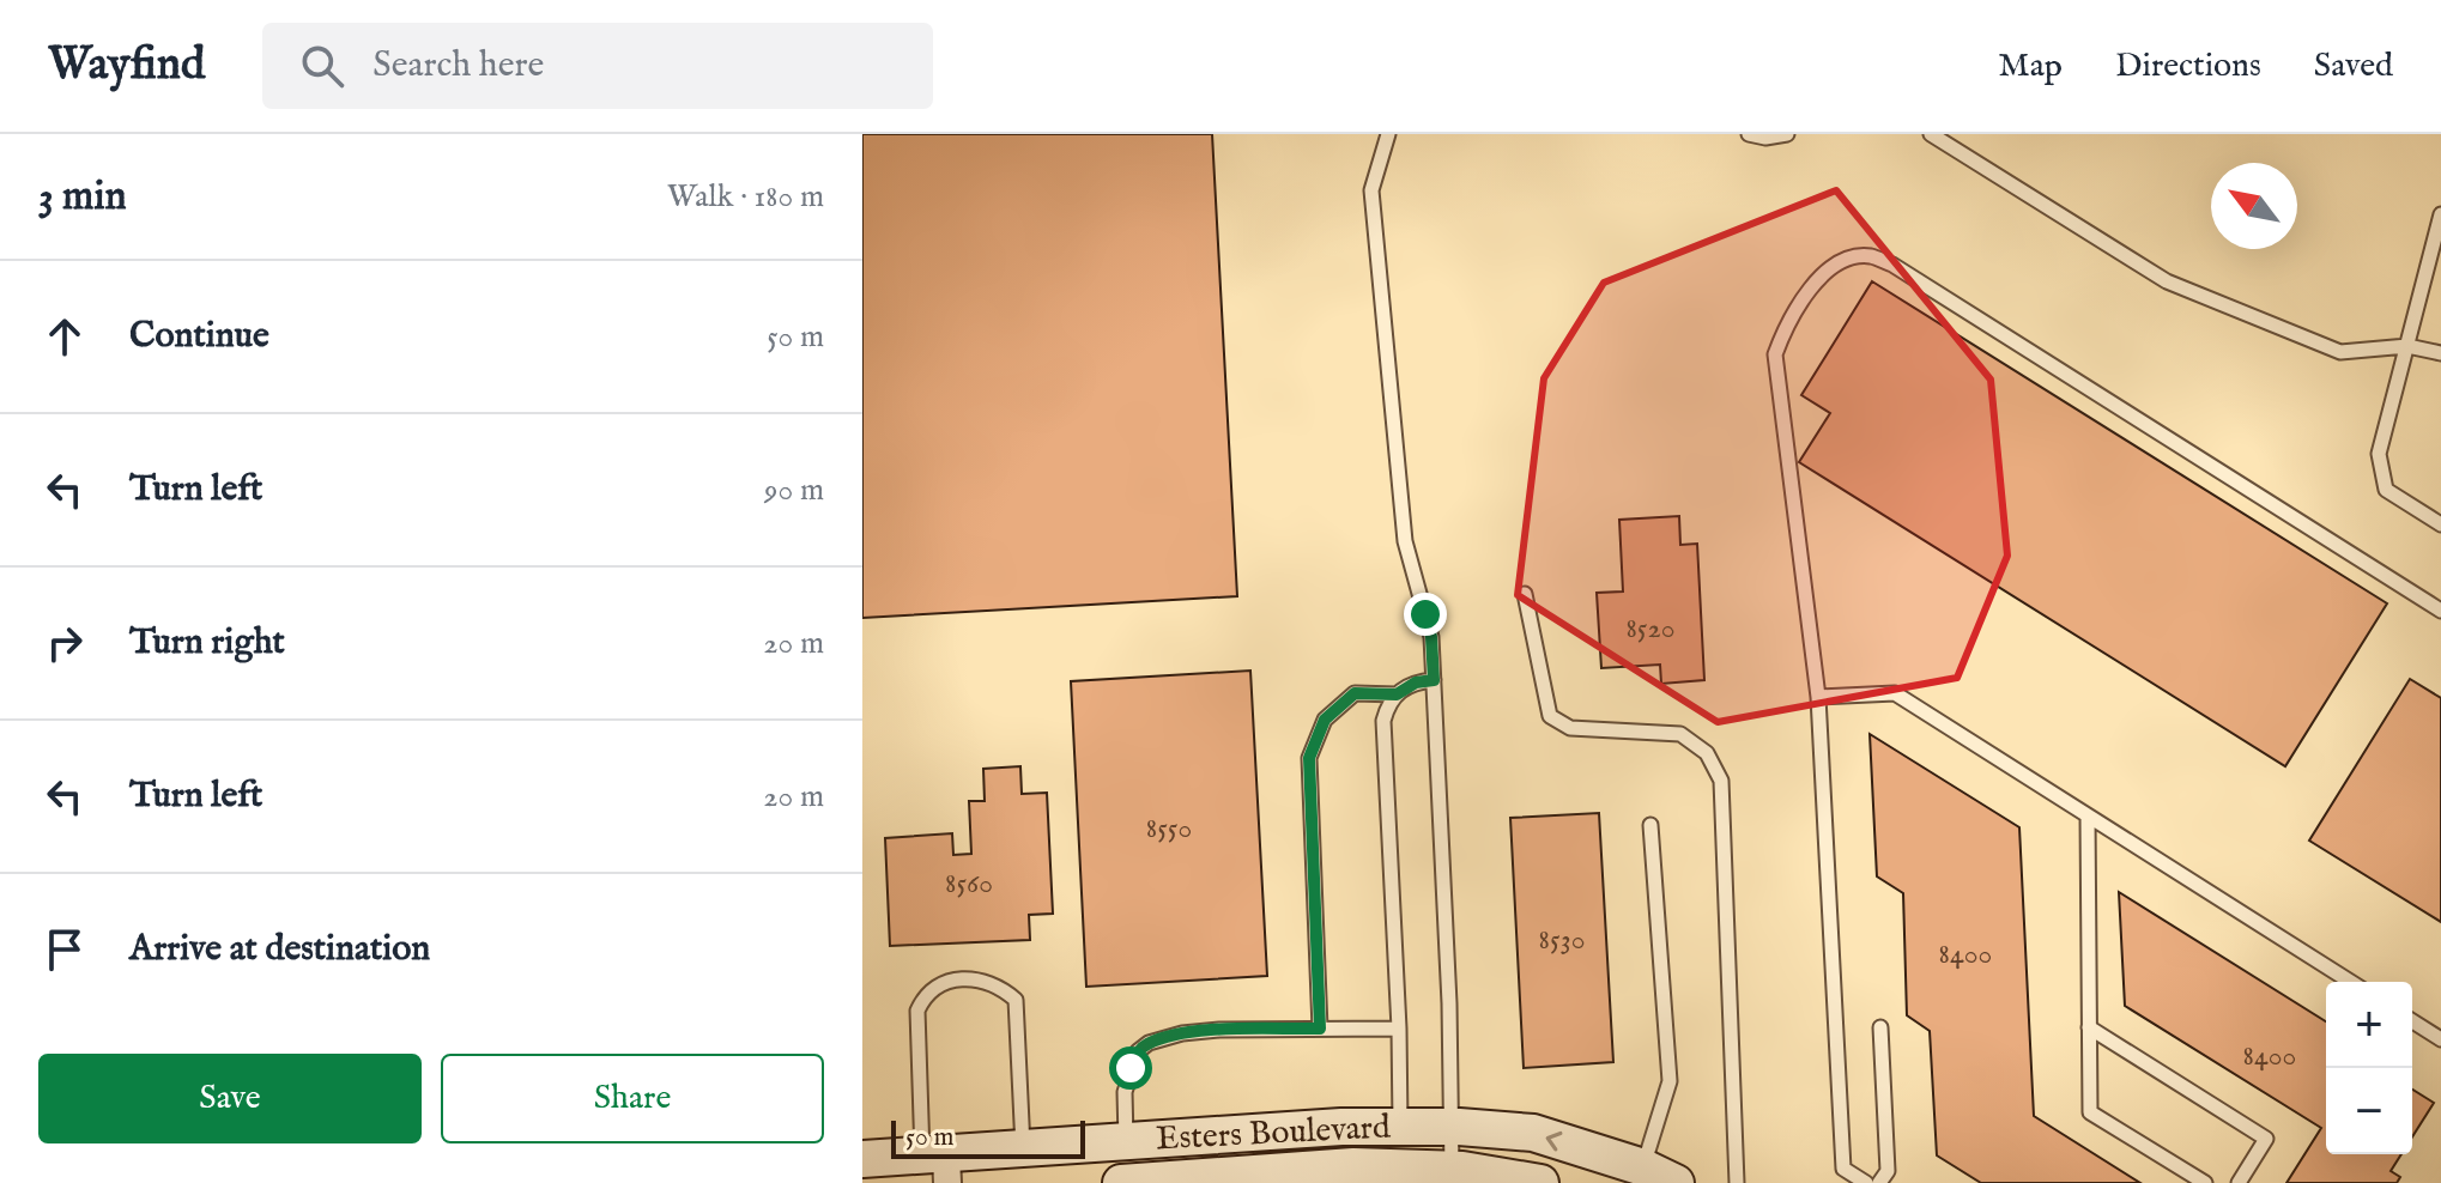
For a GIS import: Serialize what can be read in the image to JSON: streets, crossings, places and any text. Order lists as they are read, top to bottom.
{
  "streets": {
    "main road": ["Esters Boulevard"]
  },
  "house_numbers": [
    "8520",
    "8550",
    "8560",
    "8530",
    "8400",
    "8400"
  ],
  "scale_bar": "50 m",
  "north": "top left",
  "page": {
    "header": "Wayfind",
    "search": "Search here",
    "nav": ["Map", "Directions", "Saved"],
    "heading": ["3 min", "Walk · 180 m"],
    "list": [
      ["Continue", "50 m"],
      ["Turn left", "90 m"],
      ["Turn right", "20 m"],
      ["Turn left", "20 m"],
      "Arrive at destination"
    ],
    "map_buttons": ["+", "−"],
    "buttons": ["Save", "Share"],
    "scale": "50 m"
  }
}
